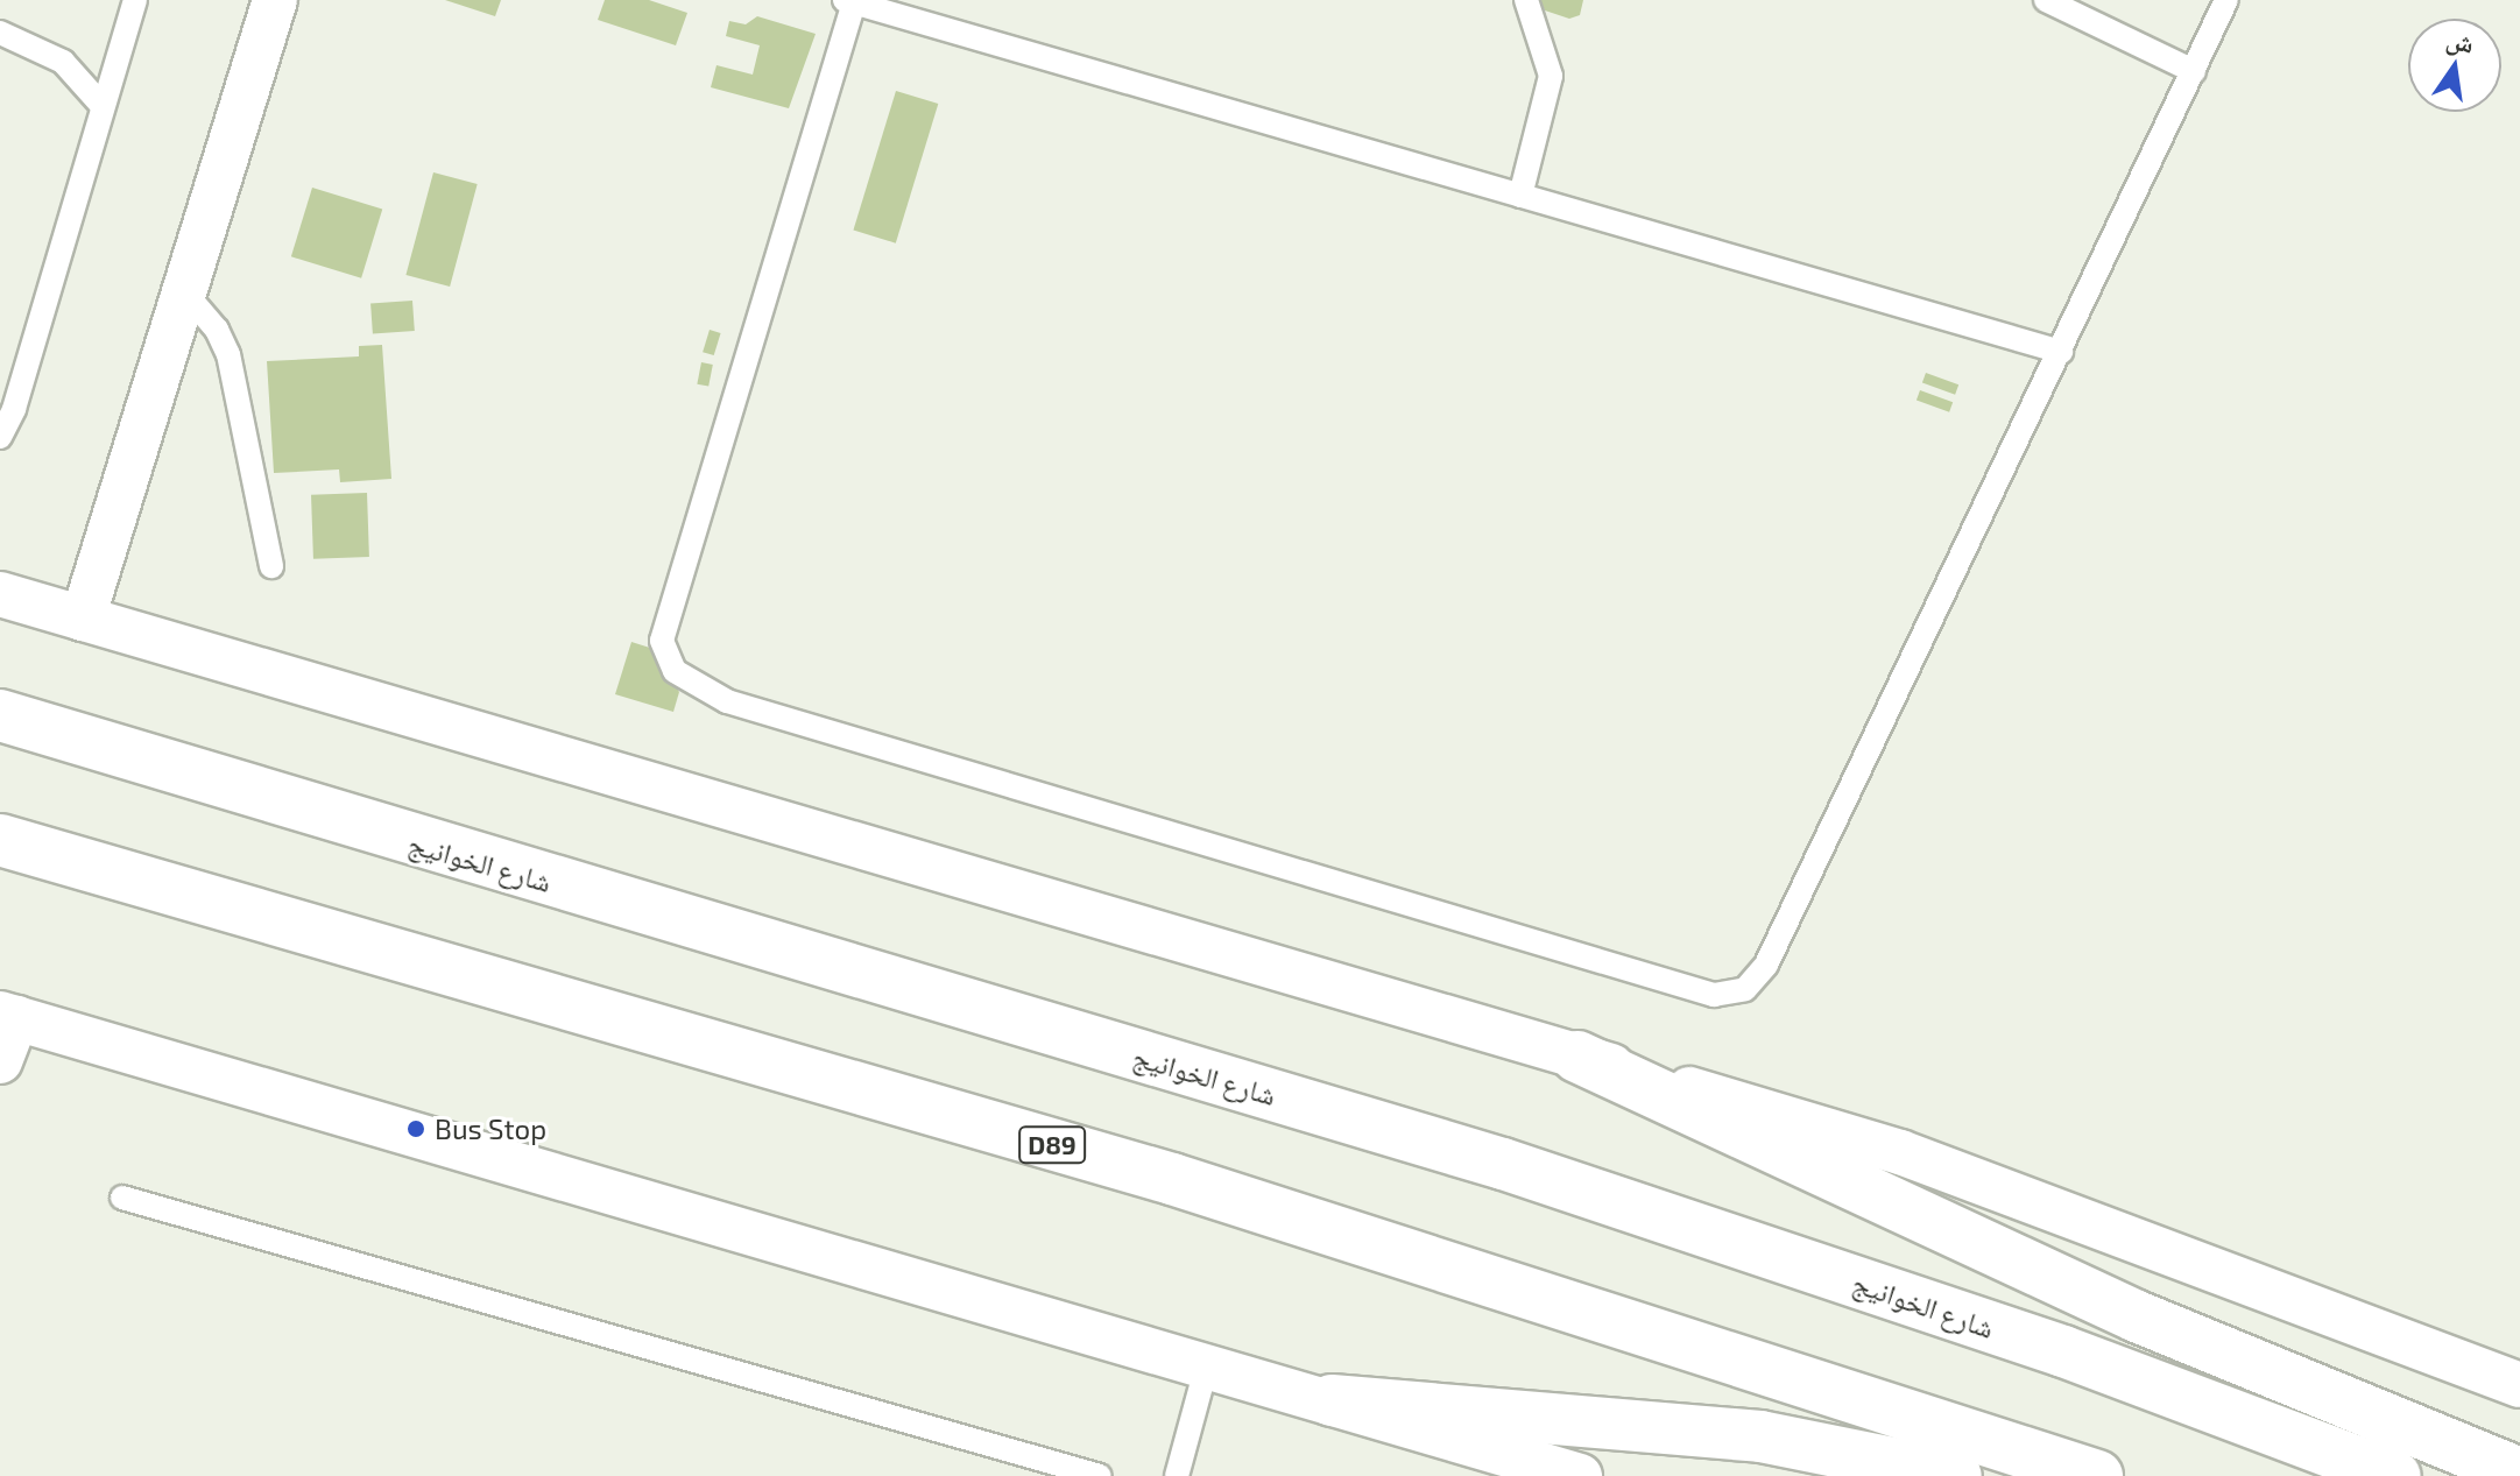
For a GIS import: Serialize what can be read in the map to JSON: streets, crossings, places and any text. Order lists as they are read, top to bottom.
{
  "streets": {
    "highway": ["شارع الخوانيج", "D89"]
  },
  "places": ["Bus Stop"],
  "north": "top"
}
